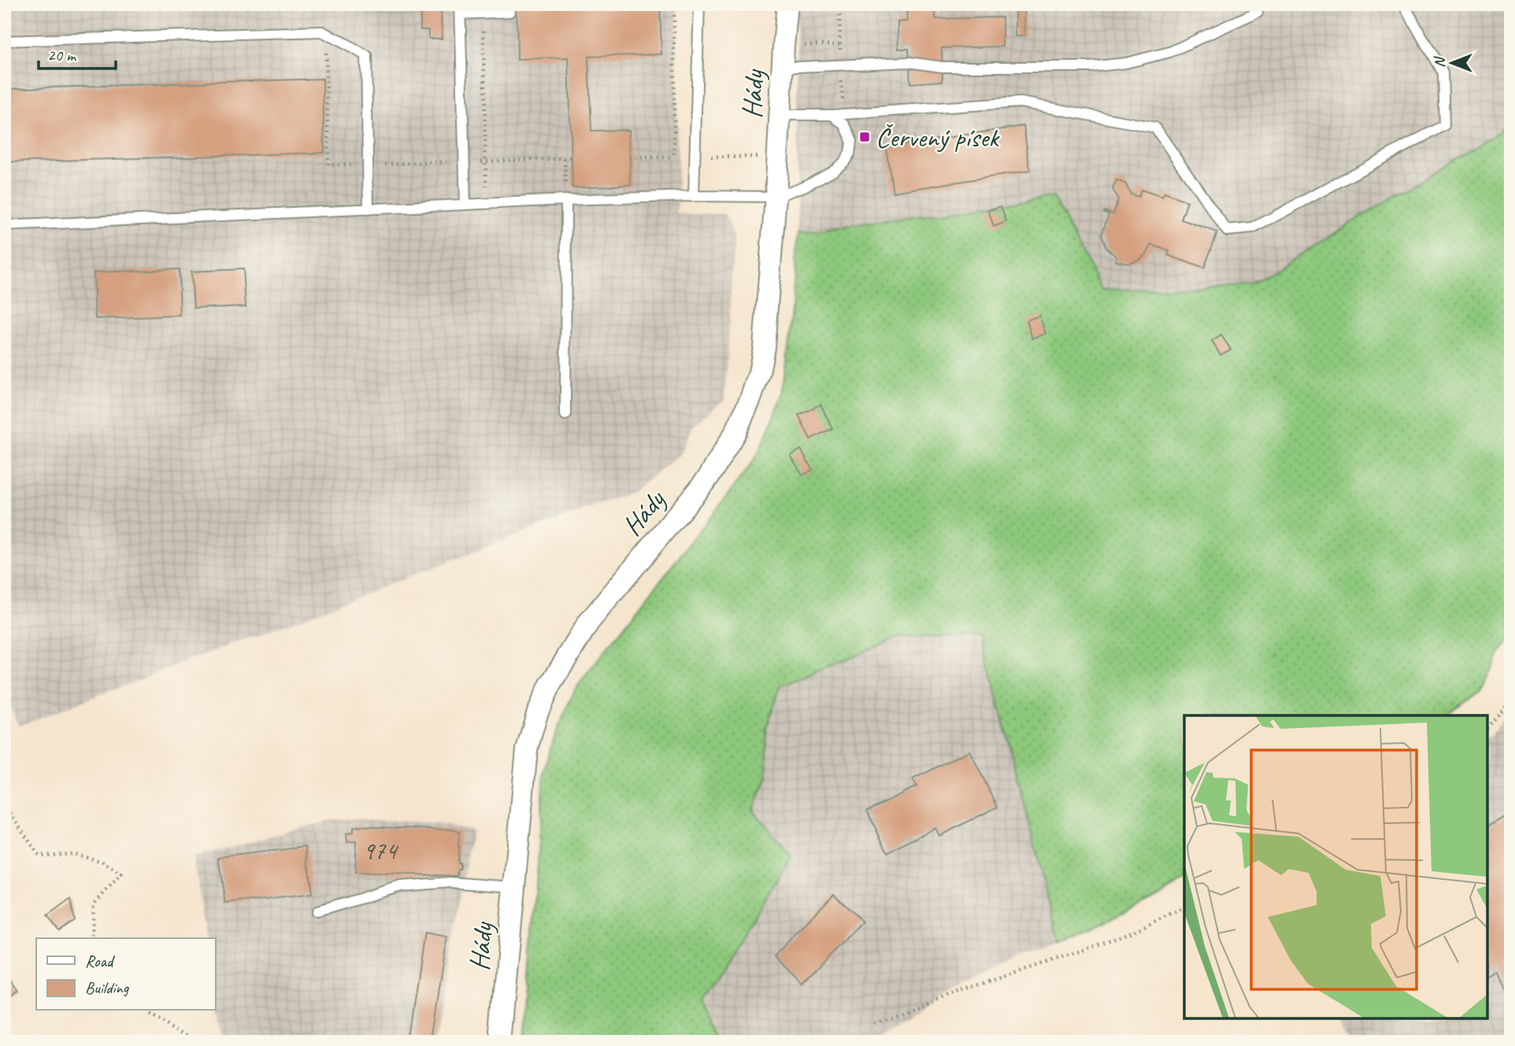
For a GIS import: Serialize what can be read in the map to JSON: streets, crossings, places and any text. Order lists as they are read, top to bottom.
{
  "streets": {
    "street": ["Hády"]
  },
  "places": {
    "transit": ["Červený písek"]
  },
  "house_numbers": ["974"],
  "legend": ["Road", "Building"],
  "scale_bar": "20 m",
  "north": "left"
}
